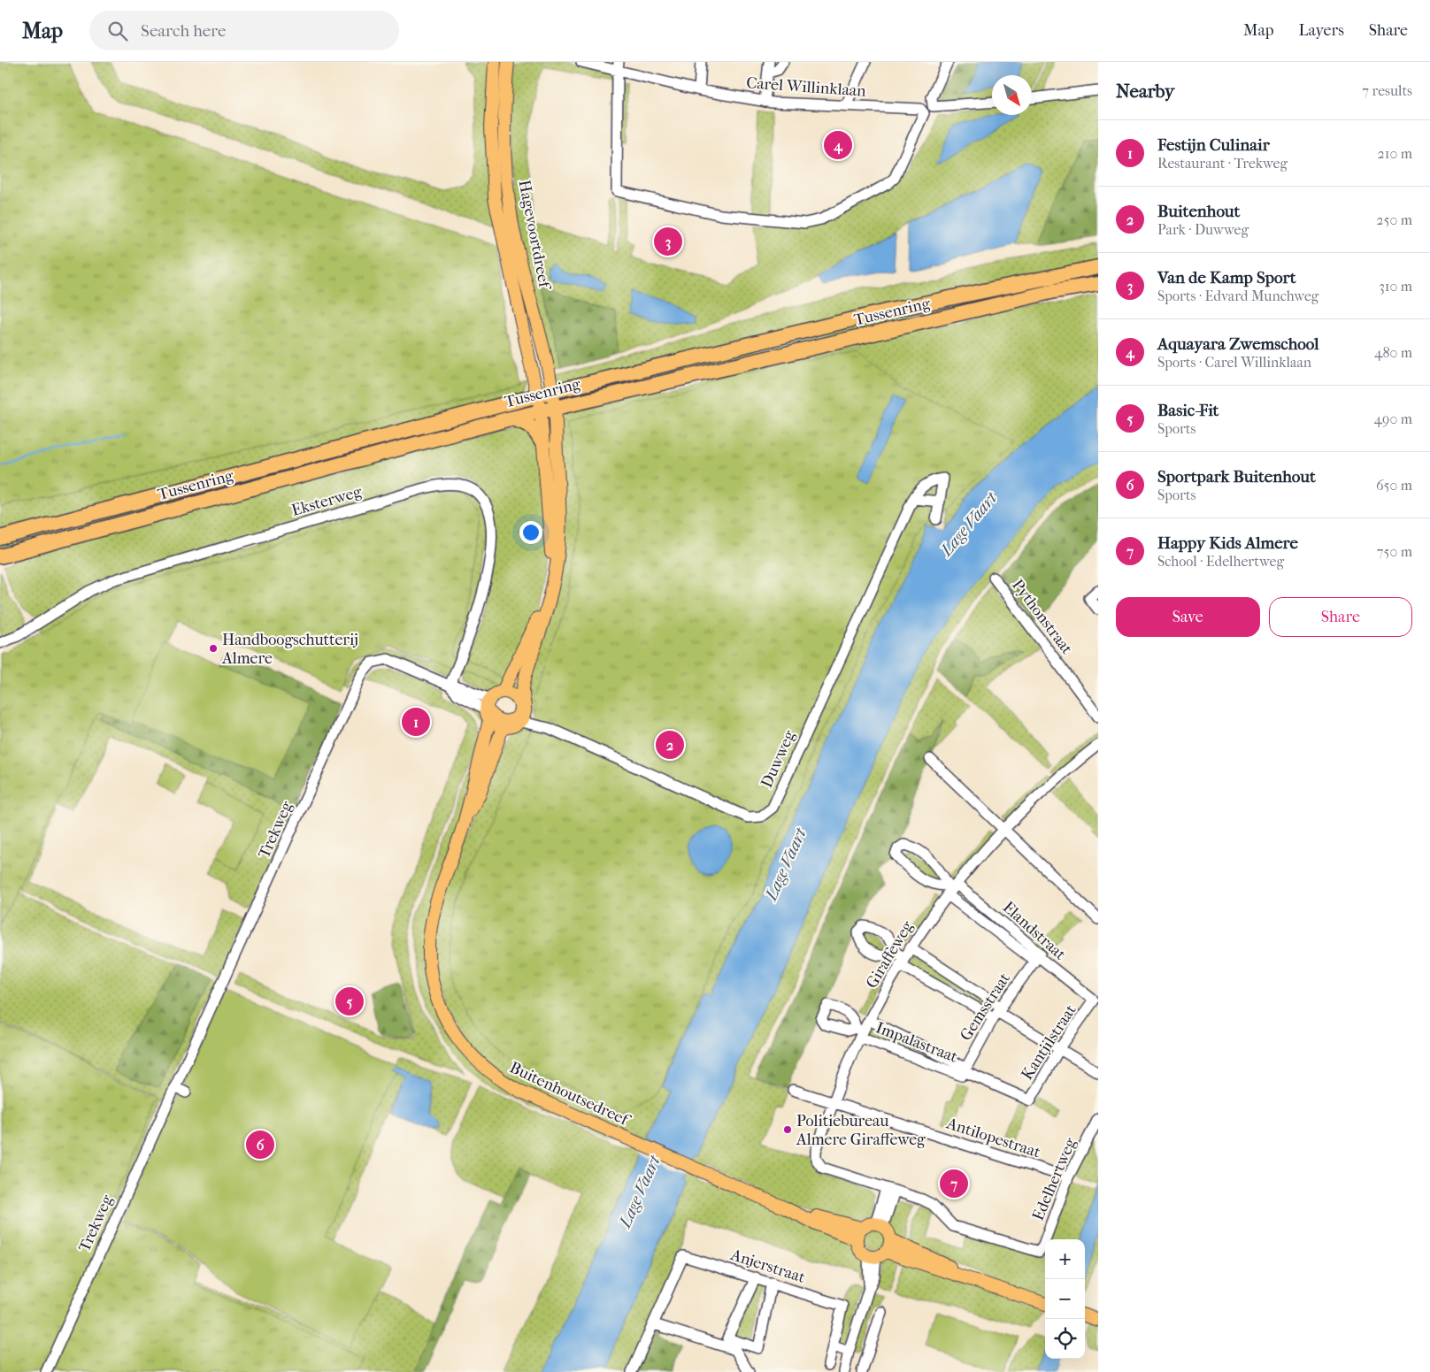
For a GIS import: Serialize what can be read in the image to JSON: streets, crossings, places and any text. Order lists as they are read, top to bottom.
{
  "streets": {
    "highway": ["Tussenring"],
    "main road": ["Hagevoortdreef", "Buitenhoutsedreef"],
    "street": [
      "Carel Willinklaan",
      "Eksterweg",
      "Pythonstraat",
      "Duwweg",
      "Trekweg",
      "Elandstraat",
      "Giraffeweg",
      "Gemsstraat",
      "Impalastraat",
      "Kantjilstraat",
      "Antilopestraat",
      "Edelhertweg",
      "Anjerstraat"
    ]
  },
  "crossings": [
    ["Hagevoortdreef", "Tussenring"],
    ["Hagevoortdreef", "Buitenhoutsedreef"],
    ["Tussenring", "Buitenhoutsedreef"],
    ["Eksterweg", "Trekweg"],
    ["Duwweg", "Buitenhoutsedreef"],
    ["Trekweg", "Buitenhoutsedreef"],
    ["Elandstraat", "Giraffeweg"],
    ["Elandstraat", "Gemsstraat"],
    ["Elandstraat", "Kantjilstraat"],
    ["Giraffeweg", "Impalastraat"],
    ["Giraffeweg", "Antilopestraat"],
    ["Giraffeweg", "Edelhertweg"],
    ["Gemsstraat", "Impalastraat"],
    ["Impalastraat", "Kantjilstraat"],
    ["Antilopestraat", "Edelhertweg"]
  ],
  "water": ["Lage Vaart"],
  "places": ["Handboogschutterij Almere", "Politiebureau Almere Giraffeweg"],
  "north": "bottom right",
  "page": {
    "header": "Map",
    "search": "Search here",
    "nav": ["Map", "Layers", "Share"],
    "heading": ["Nearby", "7 results"],
    "list": [
      {
        "mark": "1",
        "name": "Festijn Culinair",
        "note": "Restaurant · Trekweg",
        "value": "210 m"
      },
      {
        "mark": "2",
        "name": "Buitenhout",
        "note": "Park · Duwweg",
        "value": "250 m"
      },
      {
        "mark": "3",
        "name": "Van de Kamp Sport",
        "note": "Sports · Edvard Munchweg",
        "value": "310 m"
      },
      {
        "mark": "4",
        "name": "Aquayara Zwemschool",
        "note": "Sports · Carel Willinklaan",
        "value": "480 m"
      },
      {
        "mark": "5",
        "name": "Basic-Fit",
        "note": "Sports",
        "value": "490 m"
      },
      {
        "mark": "6",
        "name": "Sportpark Buitenhout",
        "note": "Sports",
        "value": "650 m"
      },
      {
        "mark": "7",
        "name": "Happy Kids Almere",
        "note": "School · Edelhertweg",
        "value": "750 m"
      }
    ],
    "pins": [
      "4",
      "3",
      "1",
      "2",
      "5",
      "6",
      "7"
    ],
    "buttons": ["Save", "Share"],
    "map_buttons": ["+", "−"]
  }
}
